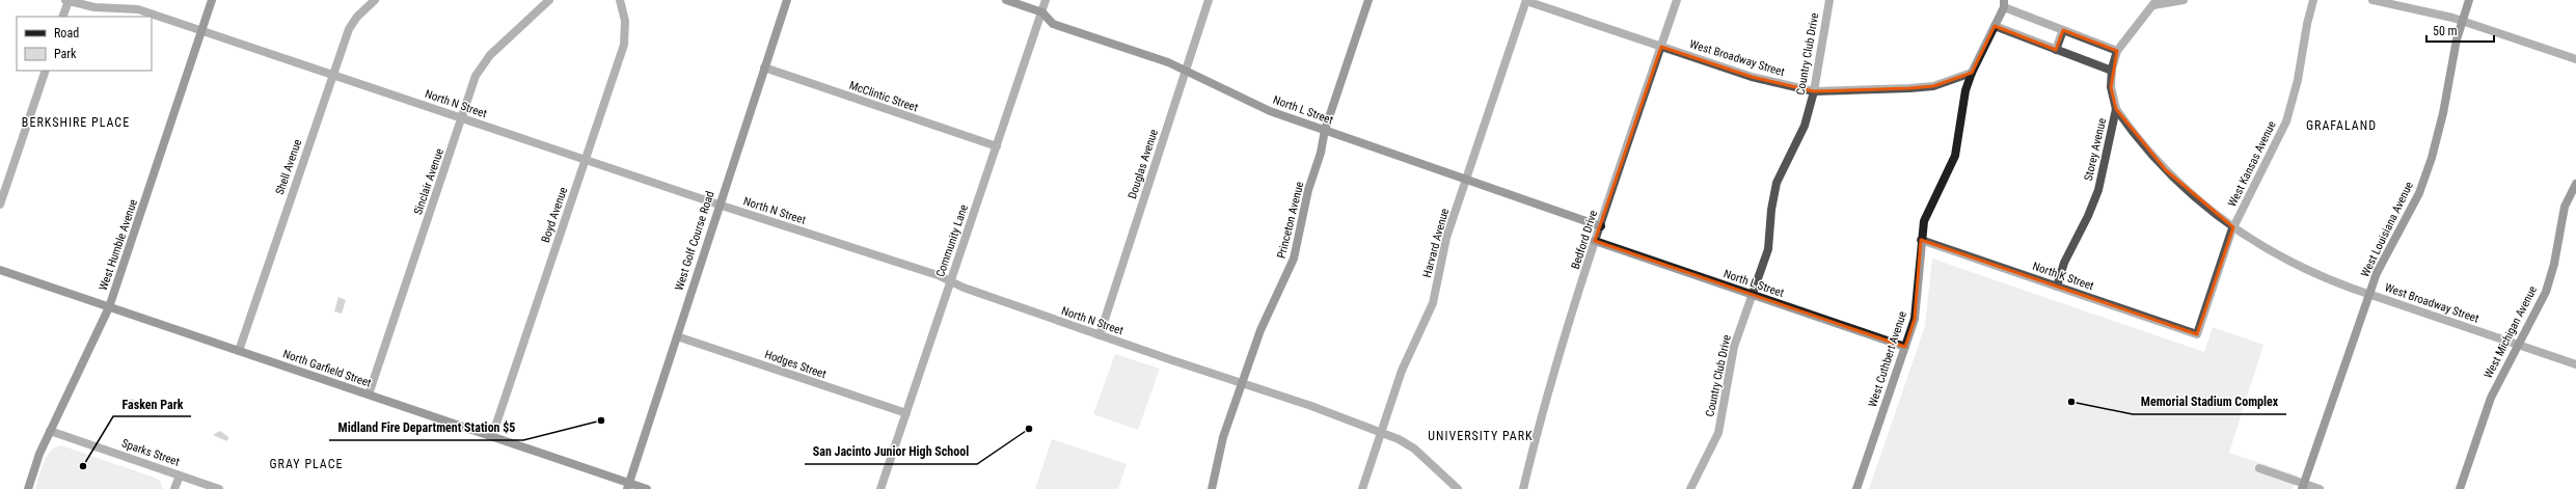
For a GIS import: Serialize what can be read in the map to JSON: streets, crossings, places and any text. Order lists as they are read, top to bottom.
{
  "streets": {
    "street": [
      "Country Club Drive",
      "West Broadway Street",
      "McClintic Street",
      "North N Street",
      "North L Street",
      "Storey Avenue",
      "Douglas Avenue",
      "West Kansas Avenue",
      "Shell Avenue",
      "Sinclair Avenue",
      "Boyd Avenue",
      "Princeton Avenue",
      "West Louisiana Avenue",
      "Bedford Drive",
      "West Golf Course Road",
      "Community Lane",
      "Harvard Avenue",
      "West Humble Avenue",
      "North K Street",
      "West Michigan Avenue",
      "West Cuthbert Avenue",
      "Hodges Street",
      "North Garfield Street",
      "Sparks Street"
    ]
  },
  "crossings": [
    ["Country Club Drive", "West Broadway Street"],
    ["Country Club Drive", "North L Street"],
    ["West Broadway Street", "Storey Avenue"],
    ["West Broadway Street", "West Kansas Avenue"],
    ["West Broadway Street", "West Louisiana Avenue"],
    ["West Broadway Street", "Bedford Drive"],
    ["West Broadway Street", "Harvard Avenue"],
    ["West Broadway Street", "West Michigan Avenue"],
    ["West Broadway Street", "West Cuthbert Avenue"],
    ["McClintic Street", "West Golf Course Road"],
    ["McClintic Street", "Community Lane"],
    ["North N Street", "Douglas Avenue"],
    ["North N Street", "Shell Avenue"],
    ["North N Street", "Sinclair Avenue"],
    ["North N Street", "Boyd Avenue"],
    ["North N Street", "Princeton Avenue"],
    ["North N Street", "West Golf Course Road"],
    ["North N Street", "Community Lane"],
    ["North N Street", "Harvard Avenue"],
    ["North N Street", "West Humble Avenue"],
    ["North L Street", "Douglas Avenue"],
    ["North L Street", "Princeton Avenue"],
    ["North L Street", "Bedford Drive"],
    ["North L Street", "Community Lane"],
    ["North L Street", "Harvard Avenue"],
    ["North L Street", "West Cuthbert Avenue"],
    ["Storey Avenue", "North K Street"],
    ["West Kansas Avenue", "North K Street"],
    ["Shell Avenue", "North Garfield Street"],
    ["Sinclair Avenue", "North Garfield Street"],
    ["Boyd Avenue", "North Garfield Street"],
    ["West Golf Course Road", "Hodges Street"],
    ["West Golf Course Road", "North Garfield Street"],
    ["Community Lane", "Hodges Street"],
    ["West Humble Avenue", "North Garfield Street"],
    ["West Humble Avenue", "Sparks Street"],
    ["North K Street", "West Cuthbert Avenue"]
  ],
  "districts": [
    "BERKSHIRE PLACE",
    "GRAFALAND",
    "UNIVERSITY PARK",
    "GRAY PLACE"
  ],
  "places": [
    "Memorial Stadium Complex",
    "Midland Fire Department Station $5",
    "San Jacinto Junior High School",
    "Fasken Park"
  ],
  "legend": ["Road", "Park"],
  "scale_bar": "50 m"
}
